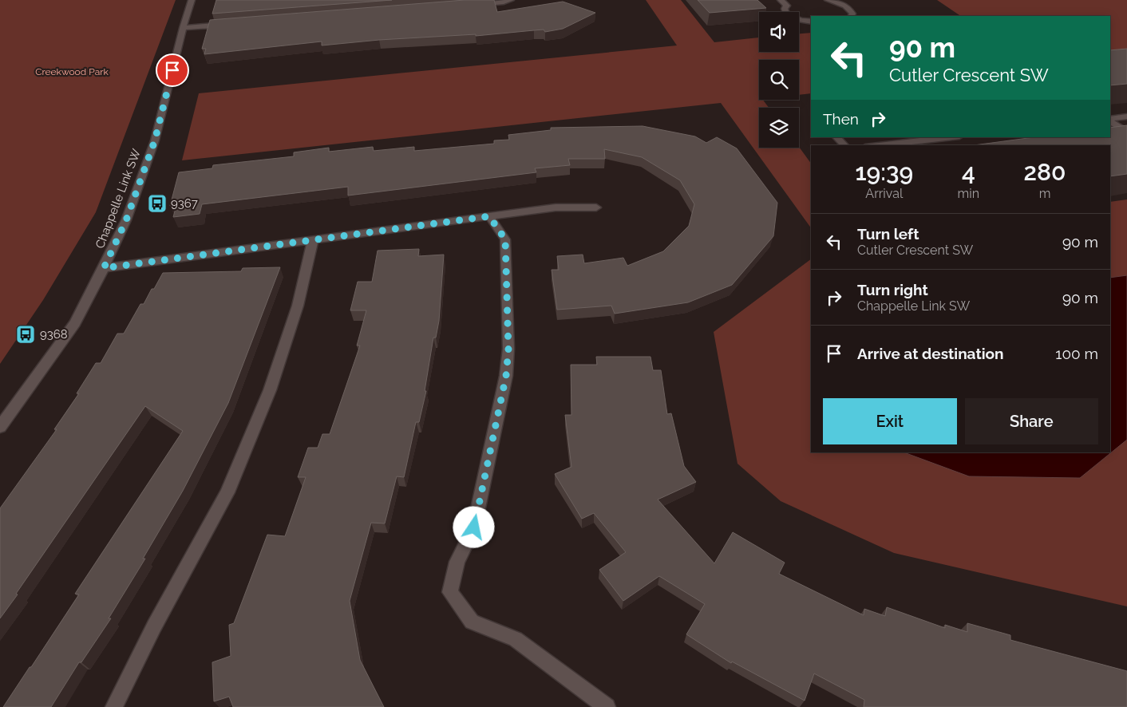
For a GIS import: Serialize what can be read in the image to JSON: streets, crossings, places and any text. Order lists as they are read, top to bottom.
{
  "streets": {
    "street": ["Chappelle Link SW"]
  },
  "parks": ["Creekwood Park"],
  "places": {
    "bus stop": ["9367", "9368"]
  },
  "page": {
    "turn": ["90 m", "Cutler Crescent SW"],
    "then": "Then",
    "eta": [
      "19:39",
      "Arrival",
      "4",
      "min",
      "280",
      "m"
    ],
    "list": [
      {
        "name": "Turn left",
        "note": "Cutler Crescent SW",
        "value": "90 m"
      },
      {
        "name": "Turn right",
        "note": "Chappelle Link SW",
        "value": "90 m"
      },
      {
        "name": "Arrive at destination",
        "value": "100 m"
      }
    ],
    "buttons": ["Exit", "Share"]
  }
}
